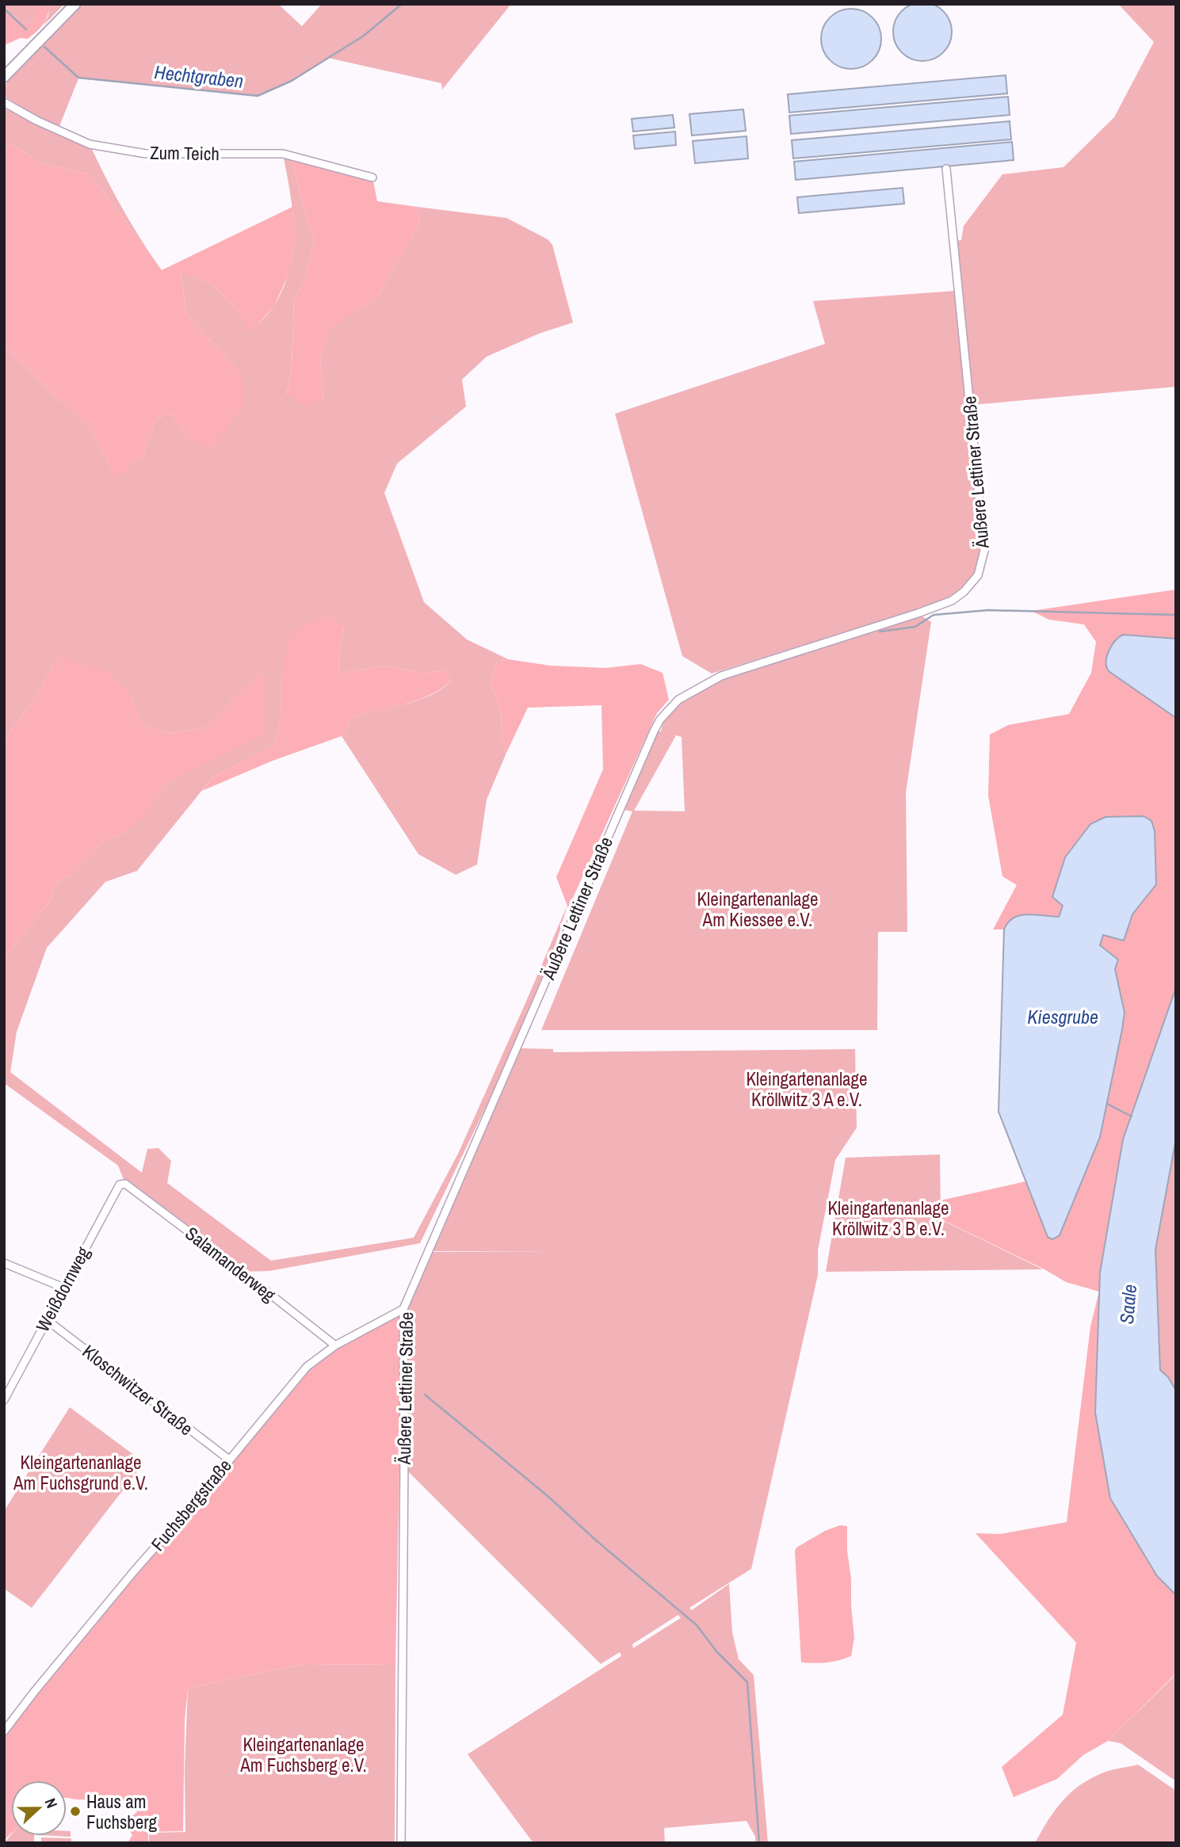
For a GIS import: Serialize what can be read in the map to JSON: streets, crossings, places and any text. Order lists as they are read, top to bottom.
{
  "streets": {
    "street": [
      "Zum Teich",
      "Äußere Lettiner Straße",
      "Salamanderweg",
      "Weißdornweg",
      "Kloschwitzer Straße",
      "Fuchsbergstraße"
    ]
  },
  "crossings": [
    ["Äußere Lettiner Straße", "Fuchsbergstraße"],
    ["Salamanderweg", "Weißdornweg"],
    ["Salamanderweg", "Fuchsbergstraße"],
    ["Weißdornweg", "Kloschwitzer Straße"],
    ["Kloschwitzer Straße", "Fuchsbergstraße"]
  ],
  "water": ["Hechtgraben", "Kiesgrube", "Saale"],
  "parks": [
    "Kleingartenanlage Am Kiessee e.V.",
    "Kleingartenanlage Kröllwitz 3 A e.V.",
    "Kleingartenanlage Kröllwitz 3 B e.V.",
    "Kleingartenanlage Am Fuchsgrund e.V.",
    "Kleingartenanlage Am Fuchsberg e.V."
  ],
  "places": ["Haus am Fuchsberg"],
  "north": "right"
}
